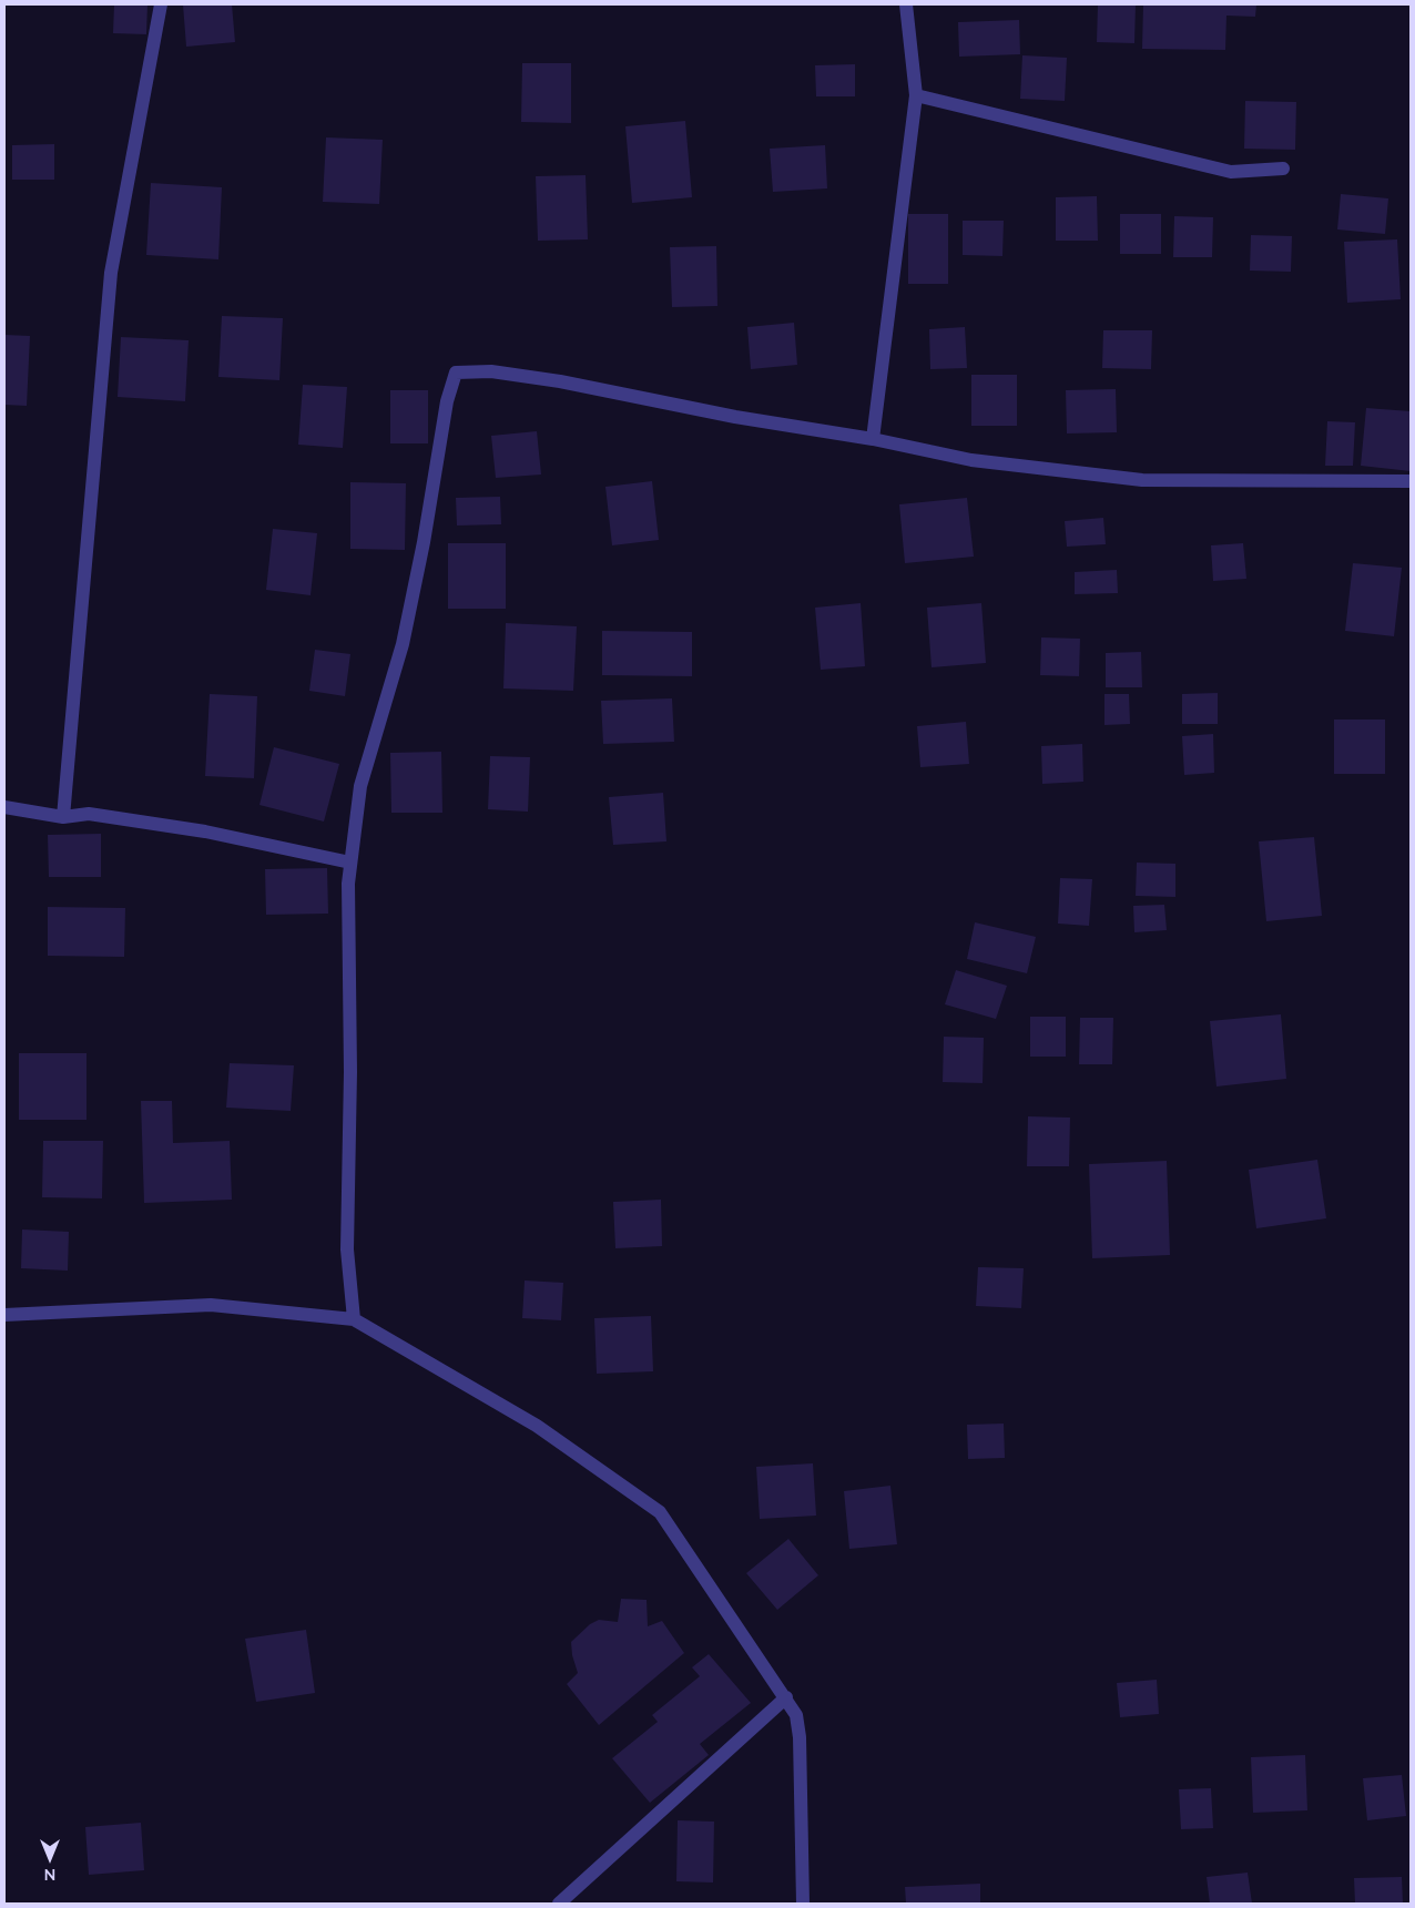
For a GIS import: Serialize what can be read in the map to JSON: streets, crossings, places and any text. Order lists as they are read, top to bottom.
{
  "north": "bottom"
}
